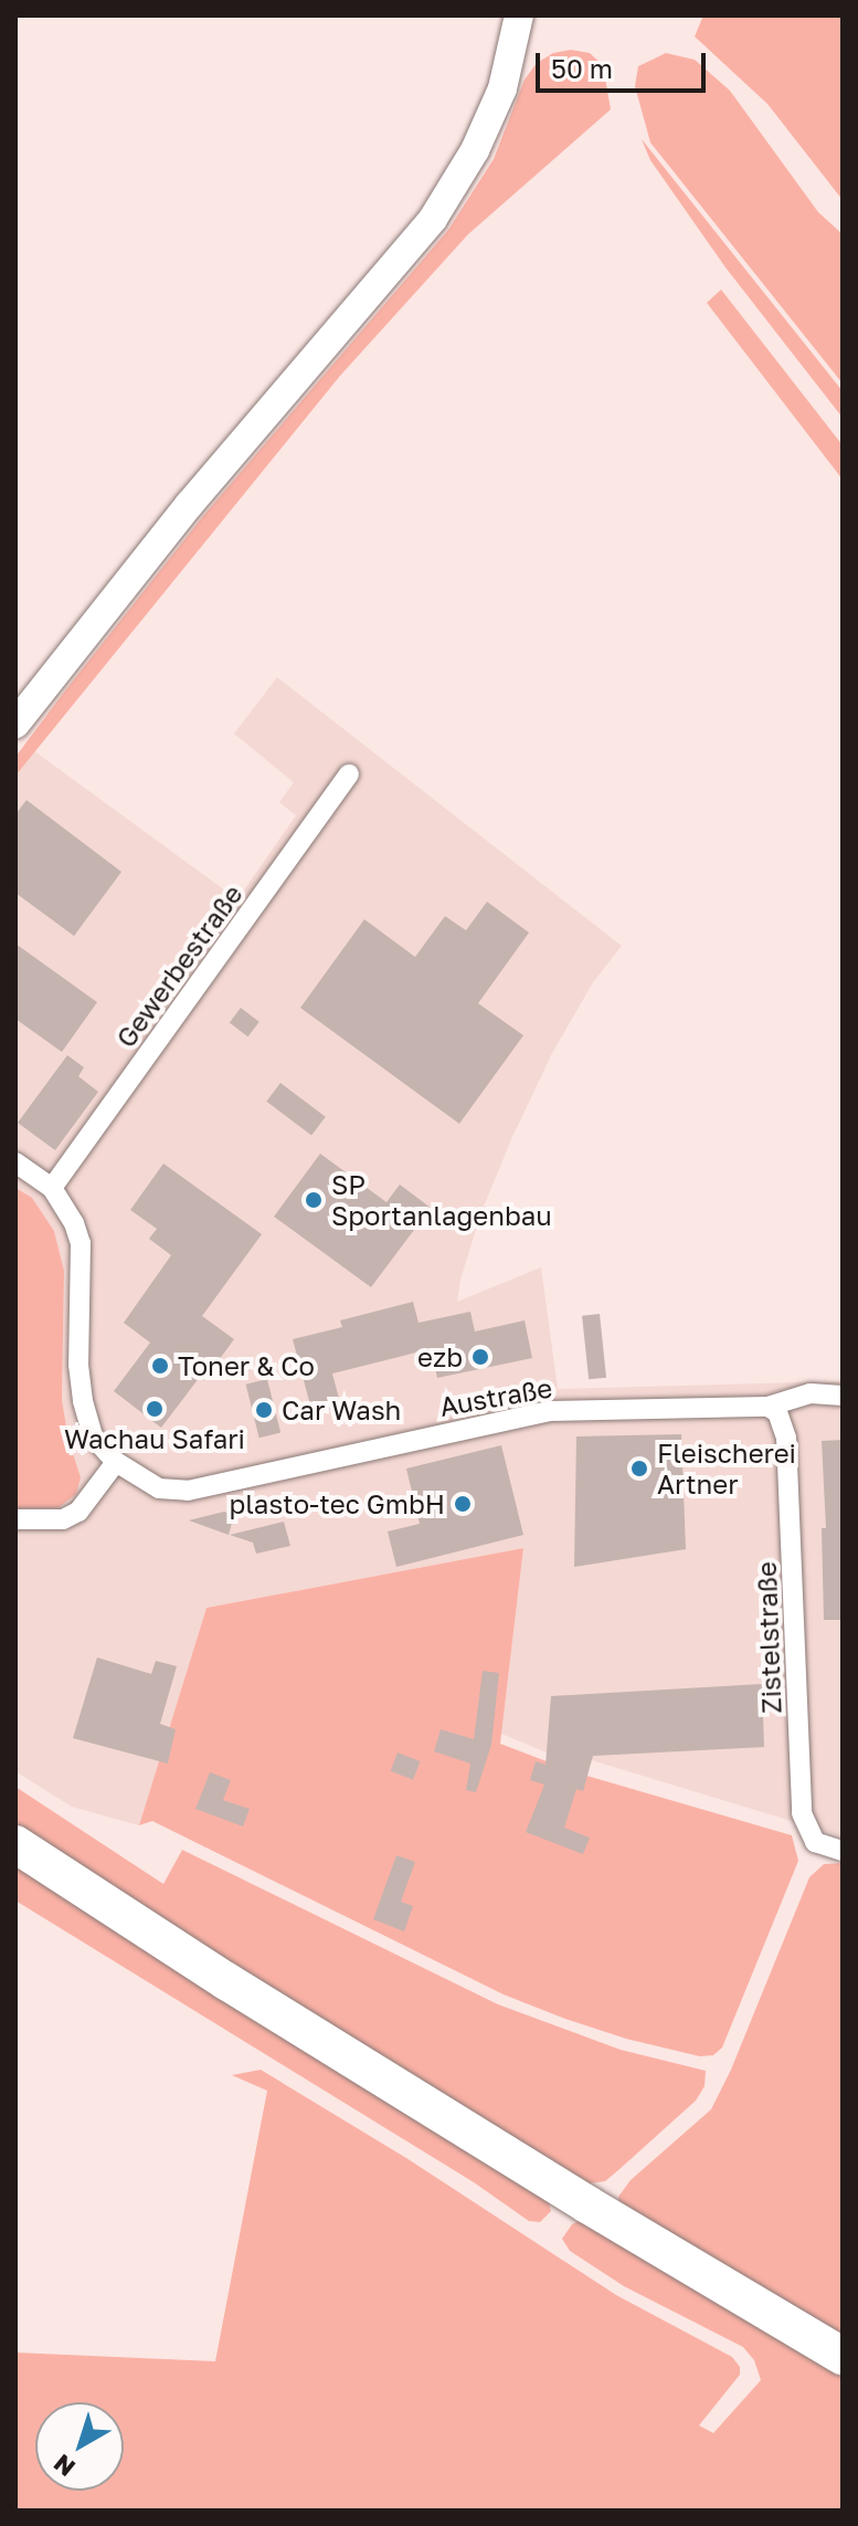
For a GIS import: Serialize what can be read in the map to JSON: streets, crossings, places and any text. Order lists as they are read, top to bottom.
{
  "streets": {
    "street": ["Gewerbestraße", "Austraße", "Zistelstraße"]
  },
  "crossings": [
    ["Gewerbestraße", "Austraße"],
    ["Austraße", "Zistelstraße"]
  ],
  "places": [
    "SP Sportanlagenbau",
    "ezb",
    "Toner & Co",
    "Wachau Safari",
    "Car Wash",
    "Fleischerei Artner",
    "plasto-tec GmbH"
  ],
  "scale_bar": "50 m",
  "north": "bottom left"
}
